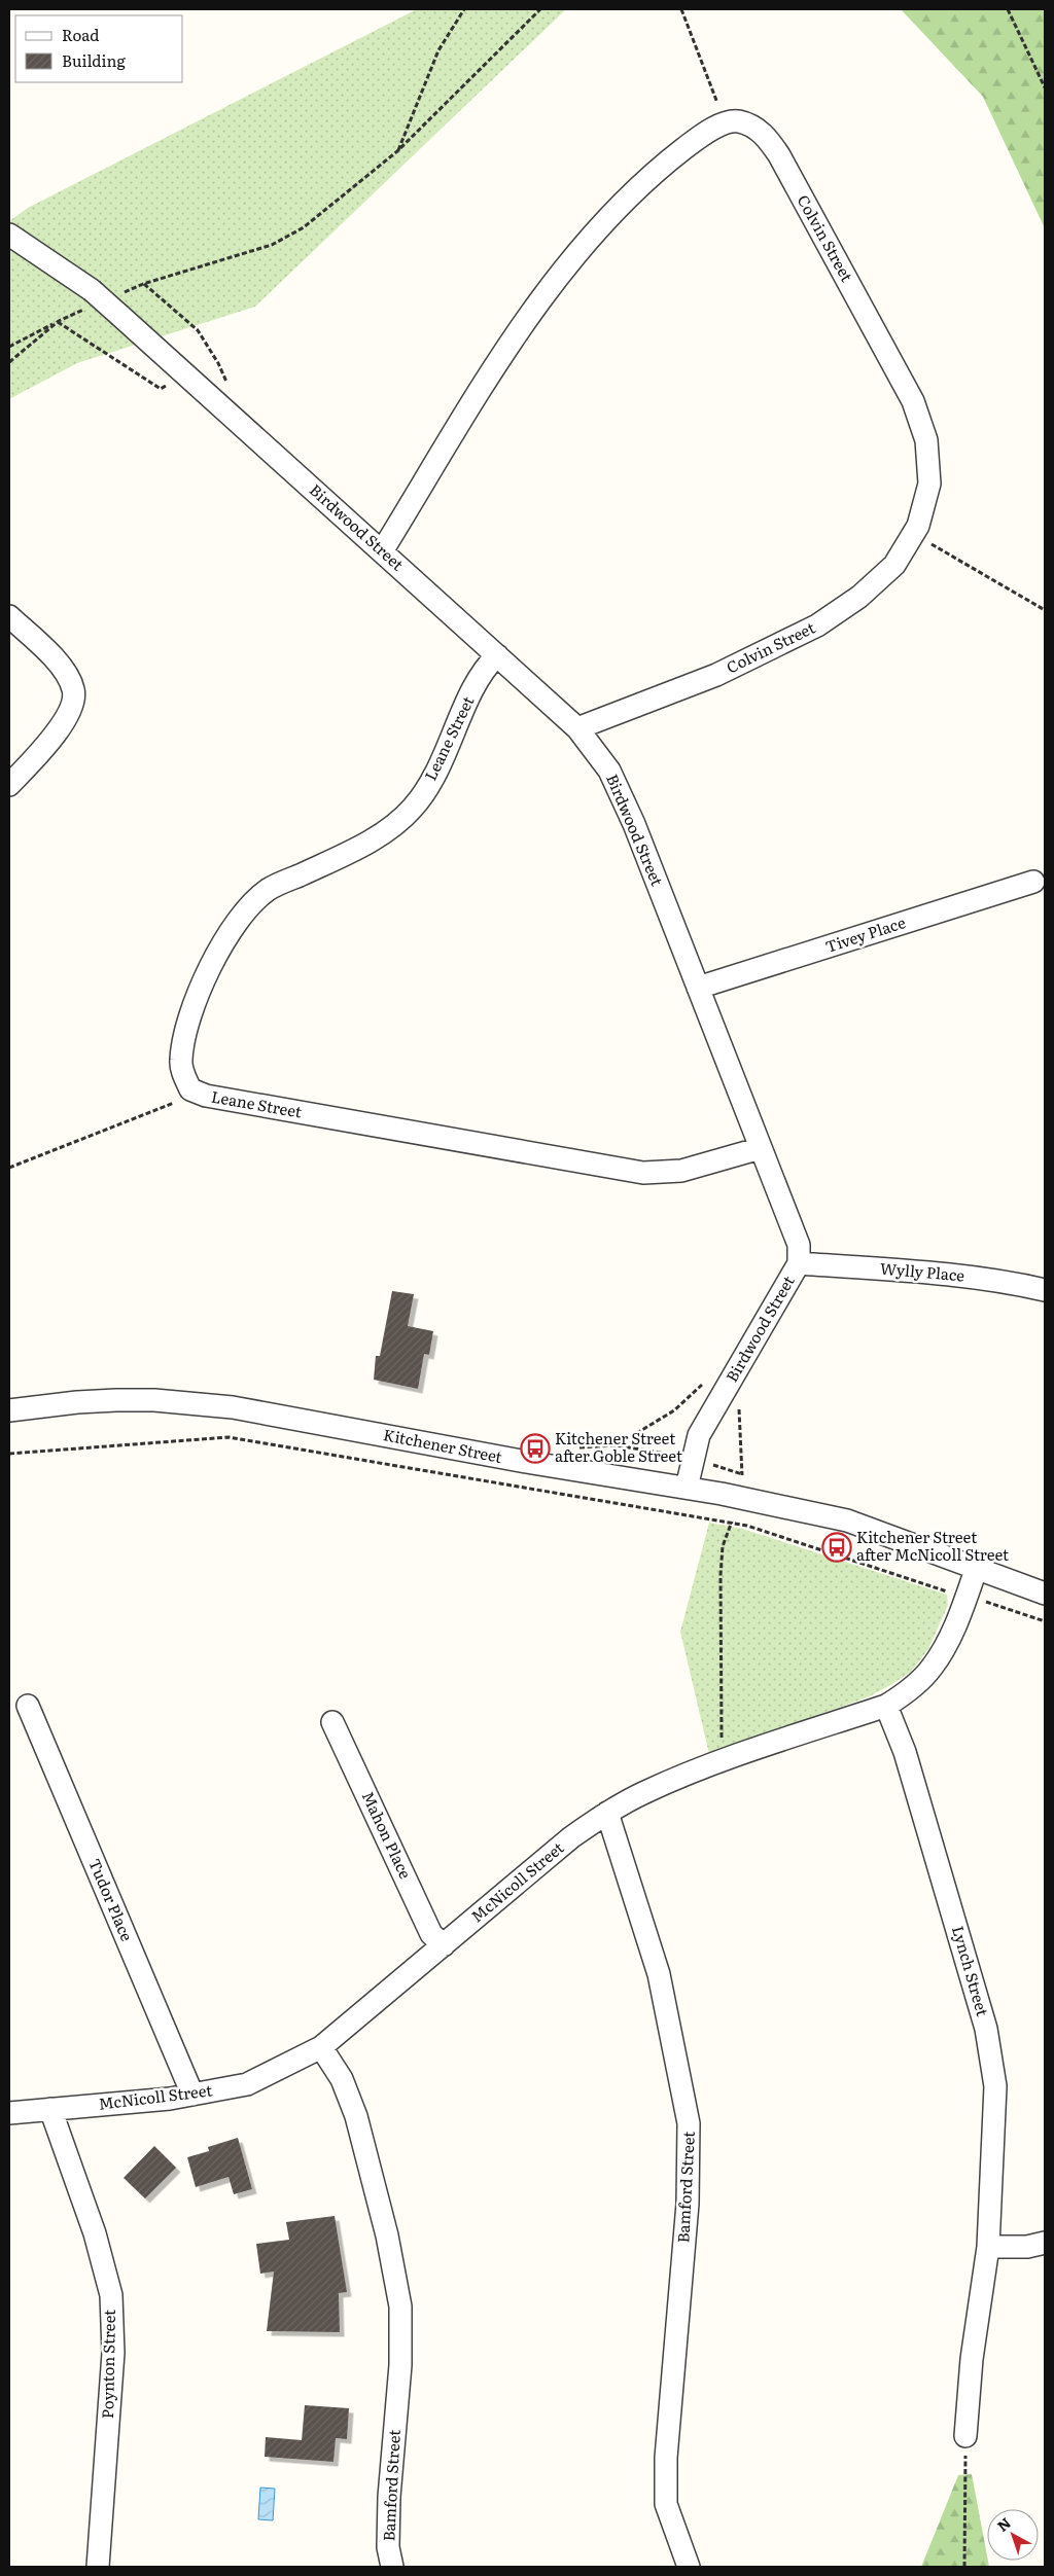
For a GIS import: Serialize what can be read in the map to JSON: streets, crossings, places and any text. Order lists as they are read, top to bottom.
{
  "streets": {
    "street": [
      "Colvin Street",
      "Birdwood Street",
      "Leane Street",
      "Tivey Place",
      "Wylly Place",
      "Kitchener Street",
      "Mahon Place",
      "McNicoll Street",
      "Tudor Place",
      "Lynch Street",
      "Bamford Street",
      "Poynton Street"
    ]
  },
  "crossings": [
    ["Colvin Street", "Birdwood Street"],
    ["Birdwood Street", "Leane Street"],
    ["Birdwood Street", "Tivey Place"],
    ["Birdwood Street", "Wylly Place"],
    ["Birdwood Street", "Kitchener Street"],
    ["Kitchener Street", "McNicoll Street"],
    ["Mahon Place", "McNicoll Street"],
    ["McNicoll Street", "Tudor Place"],
    ["McNicoll Street", "Lynch Street"],
    ["McNicoll Street", "Bamford Street"],
    ["McNicoll Street", "Poynton Street"]
  ],
  "places": {
    "bus stop": ["Kitchener Street after Goble Street", "Kitchener Street after McNicoll Street"]
  },
  "legend": ["Road", "Building"],
  "north": "top left"
}
